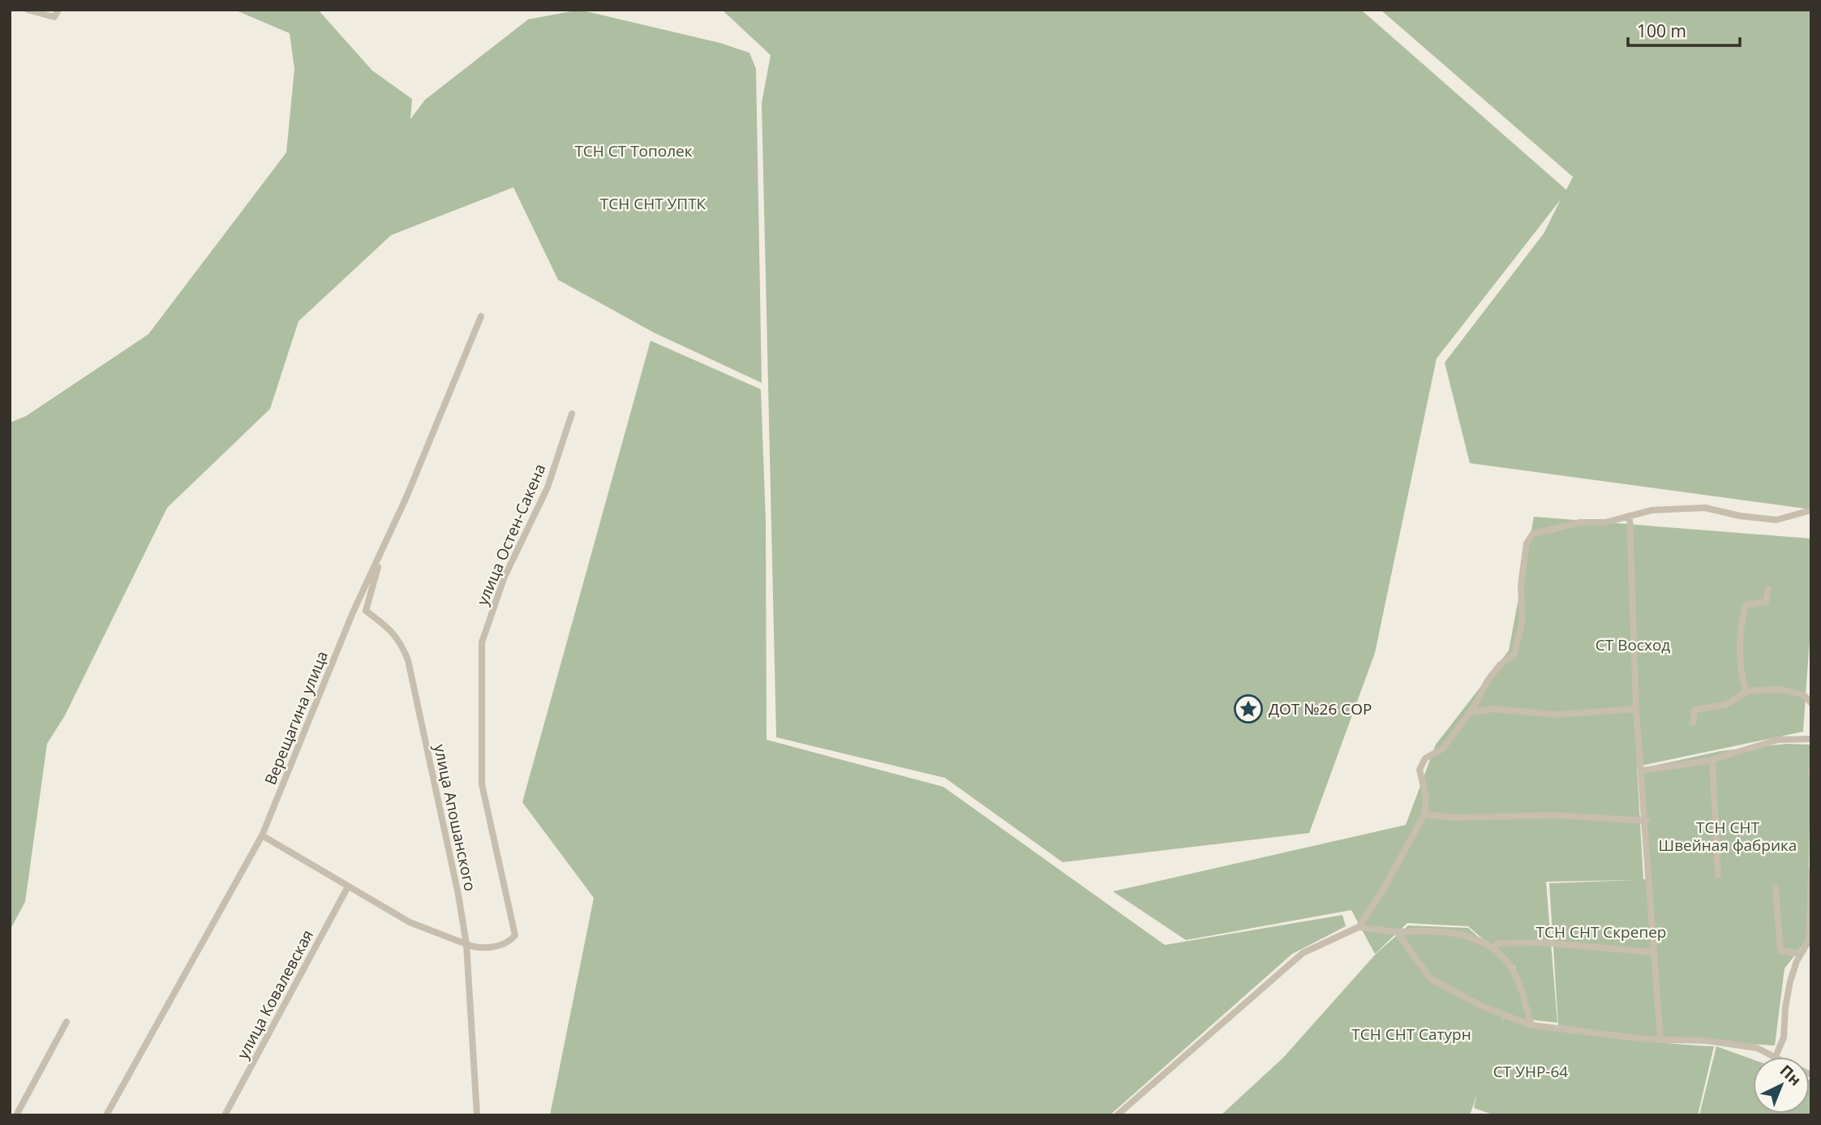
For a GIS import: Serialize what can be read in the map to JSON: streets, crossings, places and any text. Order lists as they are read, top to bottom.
{
  "streets": {
    "street": [
      "улица Остен-Сакена",
      "Верещагина улица",
      "улица Апошанского",
      "улица Ковалевская"
    ]
  },
  "crossings": [
    ["улица Остен-Сакена", "улица Апошанского"],
    ["Верещагина улица", "улица Апошанского"]
  ],
  "parks": [
    "ТСН СТ Тополек",
    "ТСН СНТ УПТК",
    "СТ Восход",
    "ТСН СНТ Швейная фабрика",
    "ТСН СНТ Скрепер",
    "ТСН СНТ Сатурн",
    "СТ УНР-64"
  ],
  "places": {
    "place": ["ДОТ №26 СОР"]
  },
  "scale_bar": "100 m",
  "north": "top right"
}
